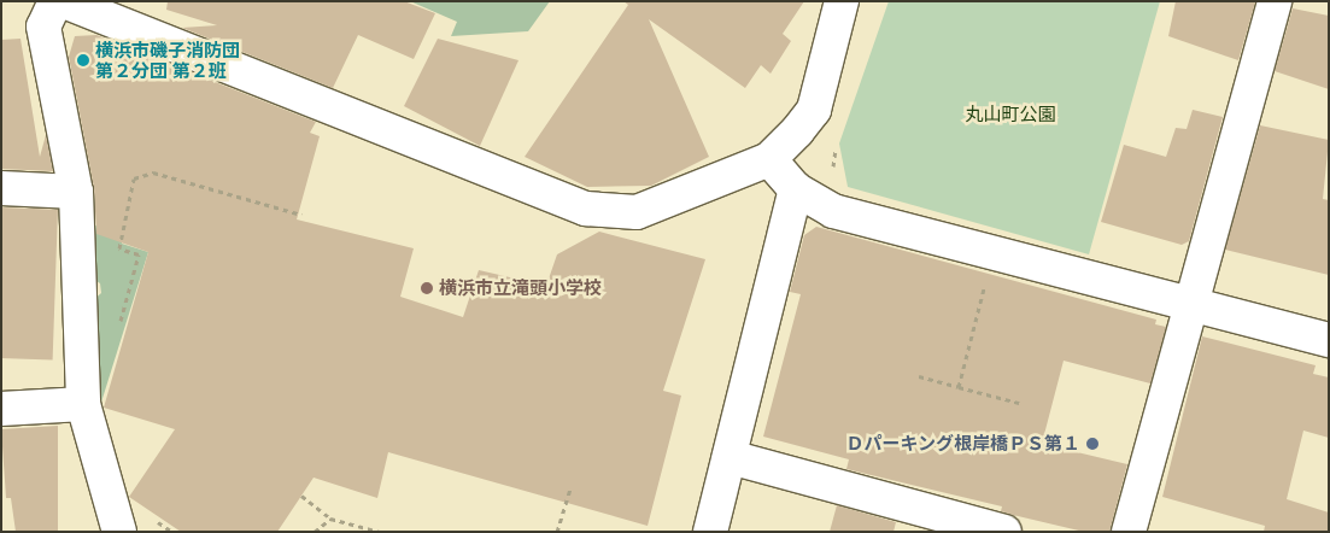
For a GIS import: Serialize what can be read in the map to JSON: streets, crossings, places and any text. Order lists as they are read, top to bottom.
{
  "parks": ["丸山町公園"],
  "places": ["横浜市磯子消防団 第２分団 第２班", "横浜市立滝頭小学校", "Ｄパーキング根岸橋ＰＳ第１"]
}
